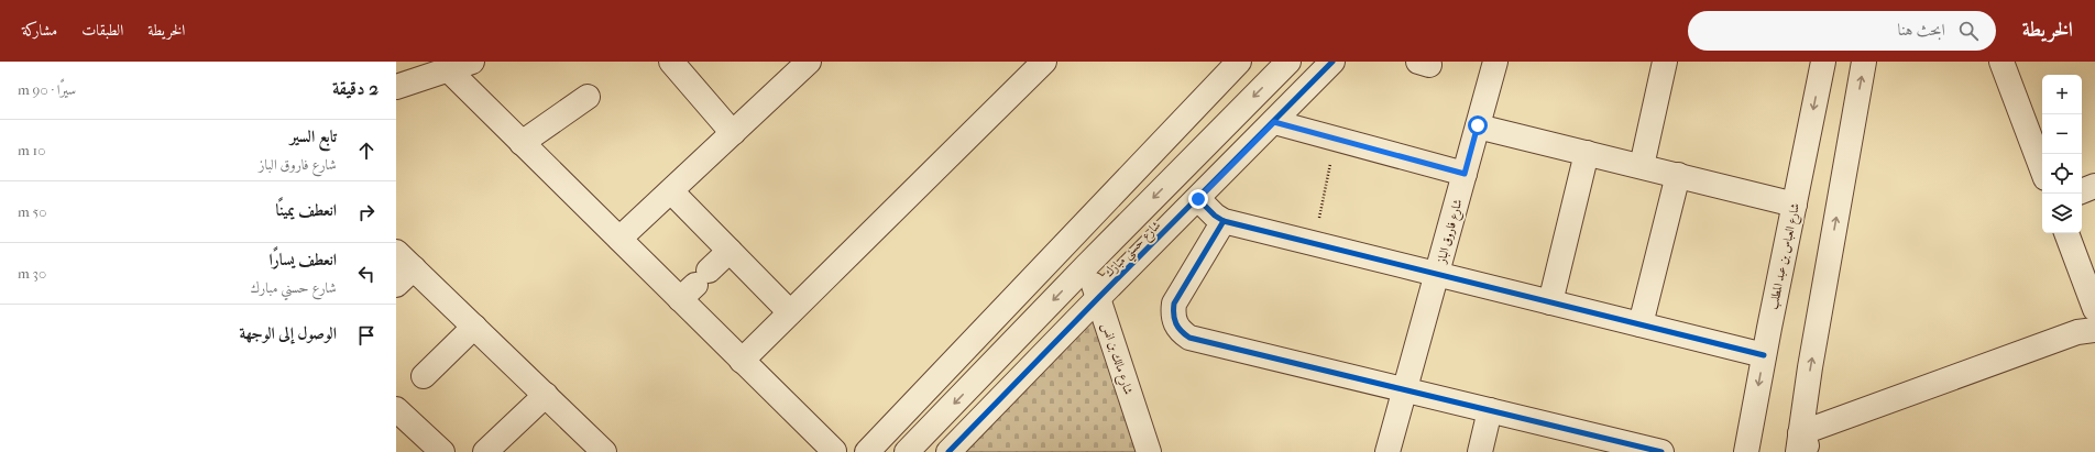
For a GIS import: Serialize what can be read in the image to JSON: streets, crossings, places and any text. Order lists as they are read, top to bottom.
{
  "streets": {
    "street": [
      "شارع فاروق الباز",
      "شارع حسني مبارك",
      "شارع العباس بن عبد المطلب",
      "شارع مالك بن انس"
    ]
  },
  "crossings": [
    ["شارع حسني مبارك", "شارع مالك بن انس"]
  ],
  "page": {
    "header": "الخريطة",
    "search": "ابحث هنا",
    "nav": ["الخريطة", "الطبقات", "مشاركة"],
    "heading": ["2 دقيقة", "سيرًا · 90 m"],
    "map_buttons": ["+", "−"],
    "list": [
      ["تابع السير", "شارع فاروق الباز", "10 m"],
      ["انعطف يمينًا", "50 m"],
      ["انعطف يسارًا", "شارع حسني مبارك", "30 m"],
      "الوصول إلى الوجهة"
    ]
  }
}
